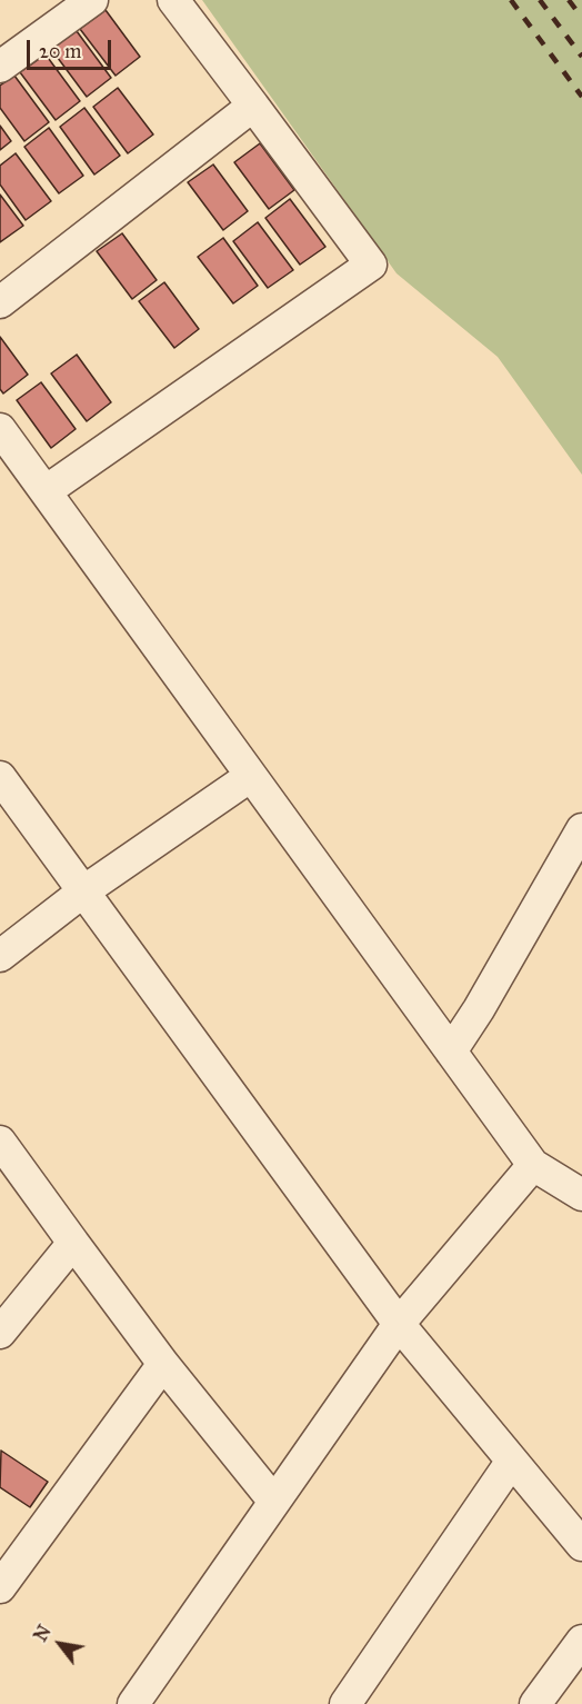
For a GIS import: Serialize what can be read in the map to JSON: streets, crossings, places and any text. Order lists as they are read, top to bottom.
{
  "scale_bar": "20 m",
  "north": "top left"
}
